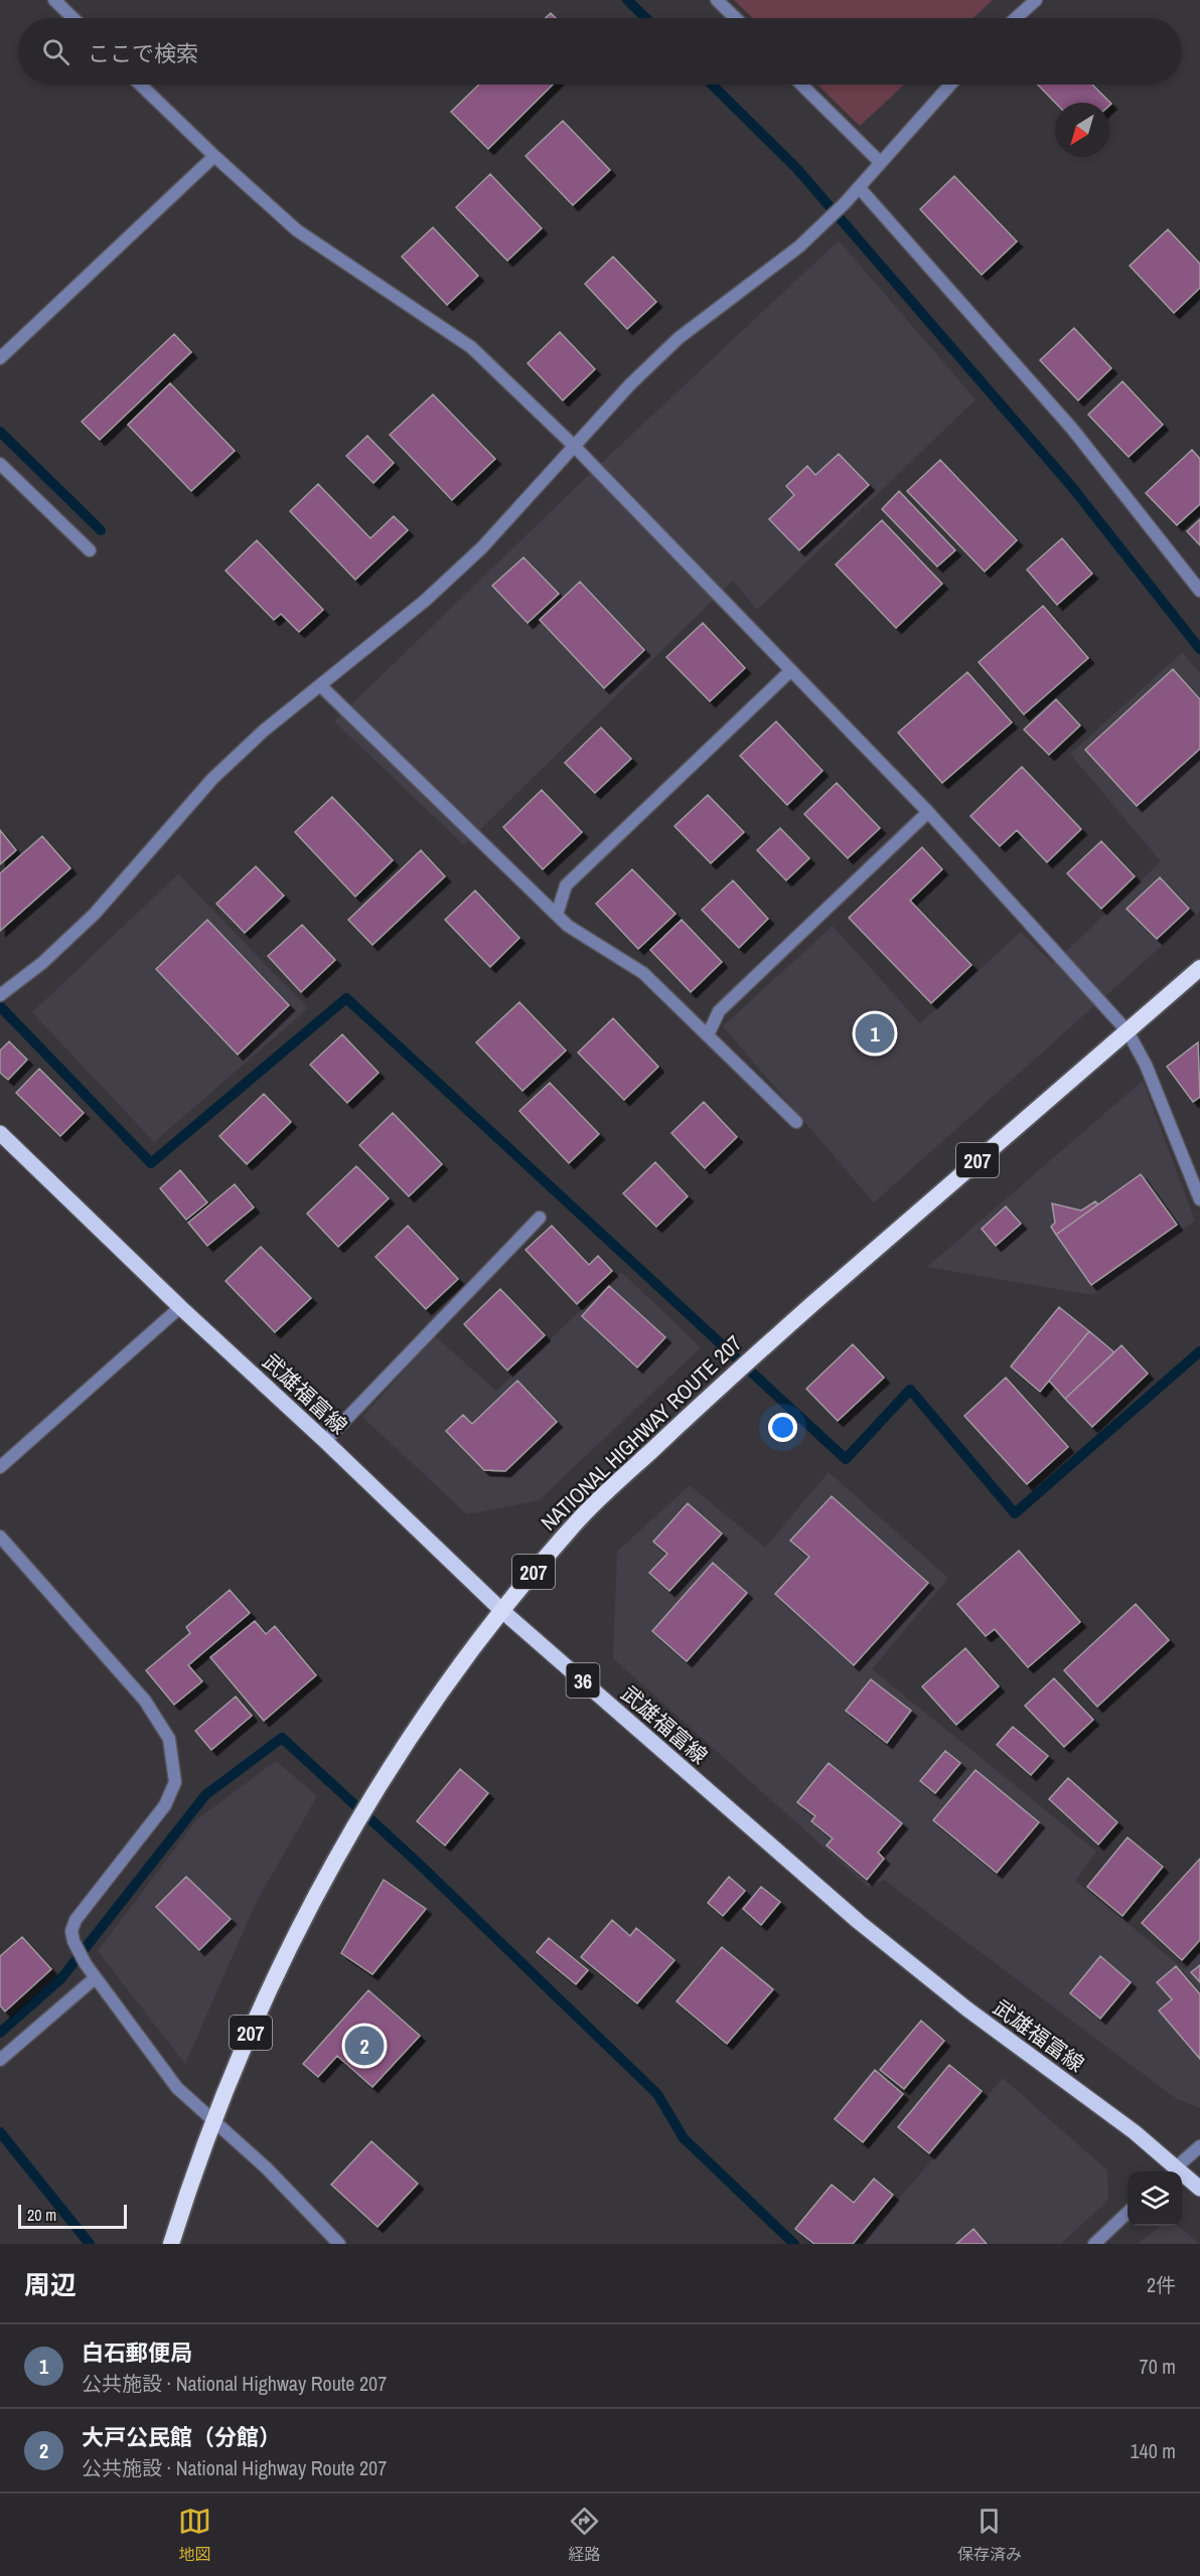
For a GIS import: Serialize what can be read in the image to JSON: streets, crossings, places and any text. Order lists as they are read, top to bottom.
{
  "streets": {
    "highway": ["207", "NATIONAL HIGHWAY ROUTE 207"],
    "main road": ["武雄福富線", "36"]
  },
  "crossings": [
    ["武雄福富線", "NATIONAL HIGHWAY ROUTE 207"]
  ],
  "scale_bar": "20 m",
  "north": "bottom left",
  "page": {
    "search": "ここで検索",
    "pins": ["1", "2"],
    "scale": "20 m",
    "heading": ["周辺", "2件"],
    "list": [
      {
        "mark": "1",
        "name": "白石郵便局",
        "note": "公共施設 · National Highway Route 207",
        "value": "70 m"
      },
      {
        "mark": "2",
        "name": "大戸公民館（分館）",
        "note": "公共施設 · National Highway Route 207",
        "value": "140 m"
      }
    ],
    "nav": ["地図", "経路", "保存済み"]
  }
}
